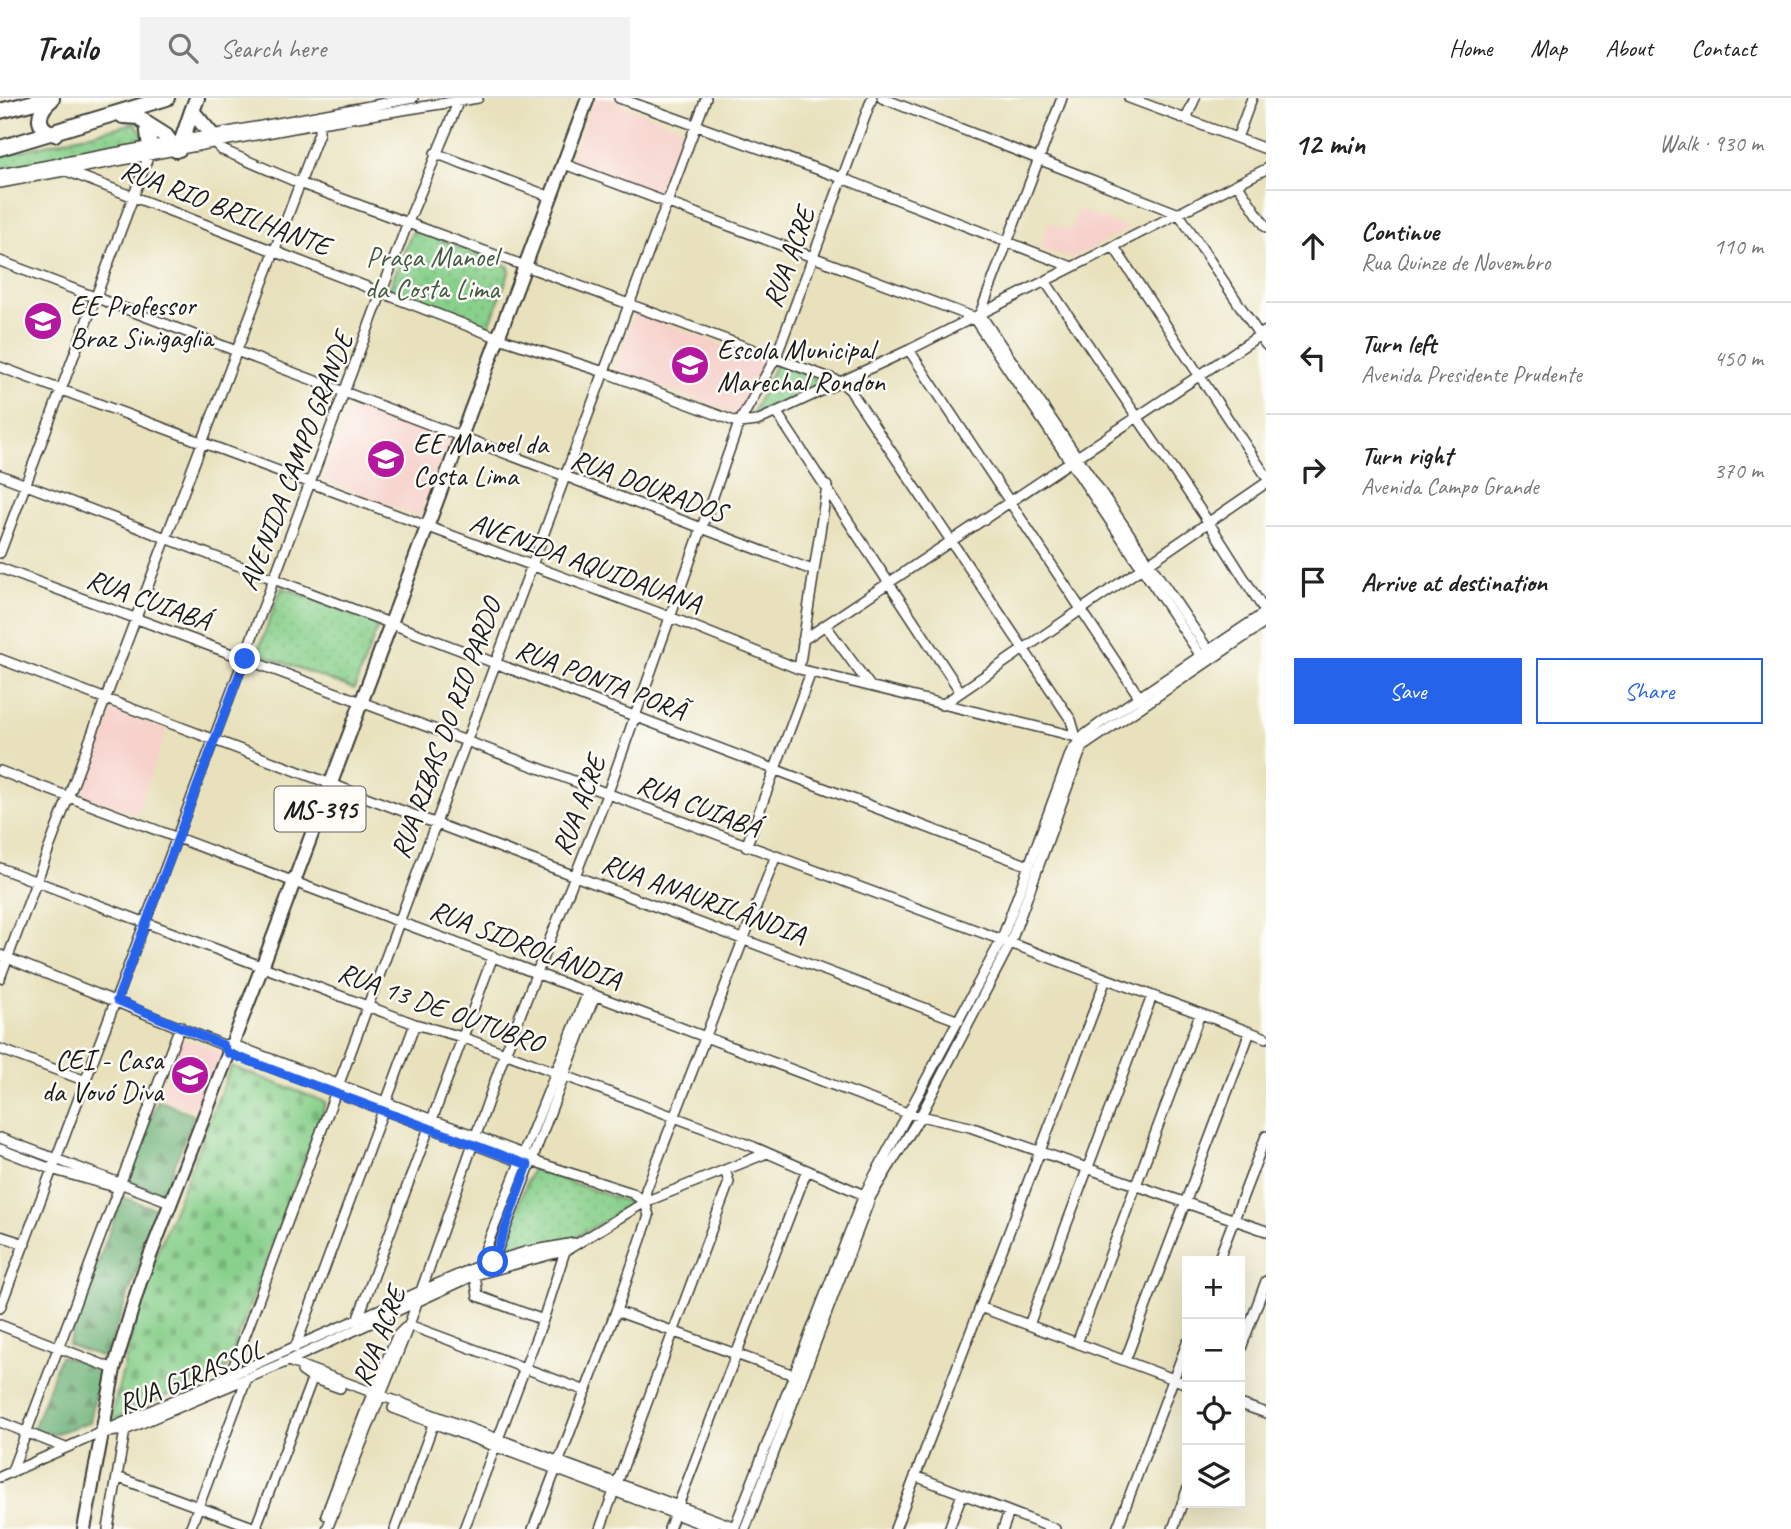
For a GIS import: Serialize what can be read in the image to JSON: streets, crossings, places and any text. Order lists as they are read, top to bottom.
{
  "streets": {
    "main road": ["MS-395"],
    "street": [
      "RUA RIO BRILHANTE",
      "RUA ACRE",
      "AVENIDA CAMPO GRANDE",
      "RUA DOURADOS",
      "AVENIDA AQUIDAUANA",
      "RUA CUIABÁ",
      "RUA PONTA PORÃ",
      "RUA RIBAS DO RIO PARDO",
      "RUA ANAURILÂNDIA",
      "RUA SIDROLÂNDIA",
      "RUA 13 DE OUTUBRO",
      "RUA GIRASSOL"
    ]
  },
  "crossings": [
    ["RUA RIO BRILHANTE", "RUA ACRE"],
    ["RUA RIO BRILHANTE", "AVENIDA CAMPO GRANDE"],
    ["RUA RIO BRILHANTE", "RUA RIBAS DO RIO PARDO"],
    ["RUA RIO BRILHANTE", "MS-395"],
    ["RUA ACRE", "RUA DOURADOS"],
    ["RUA ACRE", "AVENIDA AQUIDAUANA"],
    ["RUA ACRE", "RUA CUIABÁ"],
    ["RUA ACRE", "RUA PONTA PORÃ"],
    ["RUA ACRE", "RUA ANAURILÂNDIA"],
    ["RUA ACRE", "RUA SIDROLÂNDIA"],
    ["RUA ACRE", "RUA 13 DE OUTUBRO"],
    ["RUA ACRE", "RUA GIRASSOL"],
    ["AVENIDA CAMPO GRANDE", "RUA DOURADOS"],
    ["AVENIDA CAMPO GRANDE", "AVENIDA AQUIDAUANA"],
    ["AVENIDA CAMPO GRANDE", "RUA CUIABÁ"],
    ["AVENIDA CAMPO GRANDE", "RUA PONTA PORÃ"],
    ["AVENIDA CAMPO GRANDE", "RUA ANAURILÂNDIA"],
    ["AVENIDA CAMPO GRANDE", "RUA SIDROLÂNDIA"],
    ["AVENIDA CAMPO GRANDE", "RUA 13 DE OUTUBRO"],
    ["RUA DOURADOS", "RUA RIBAS DO RIO PARDO"],
    ["RUA DOURADOS", "MS-395"],
    ["AVENIDA AQUIDAUANA", "RUA RIBAS DO RIO PARDO"],
    ["AVENIDA AQUIDAUANA", "MS-395"],
    ["RUA CUIABÁ", "RUA RIBAS DO RIO PARDO"],
    ["RUA CUIABÁ", "MS-395"],
    ["RUA PONTA PORÃ", "RUA RIBAS DO RIO PARDO"],
    ["RUA PONTA PORÃ", "MS-395"],
    ["RUA RIBAS DO RIO PARDO", "RUA ANAURILÂNDIA"],
    ["RUA RIBAS DO RIO PARDO", "RUA SIDROLÂNDIA"],
    ["RUA RIBAS DO RIO PARDO", "RUA 13 DE OUTUBRO"],
    ["RUA RIBAS DO RIO PARDO", "RUA GIRASSOL"],
    ["MS-395", "RUA ANAURILÂNDIA"],
    ["MS-395", "RUA SIDROLÂNDIA"],
    ["MS-395", "RUA 13 DE OUTUBRO"],
    ["MS-395", "RUA GIRASSOL"],
    ["RUA 13 DE OUTUBRO", "RUA GIRASSOL"]
  ],
  "parks": ["Praça Manoel da Costa Lima"],
  "places": {
    "school or university": [
      "EE Professor Braz Sinigaglia",
      "Escola Municipal Marechal Rondon",
      "EE Manoel da Costa Lima",
      "CEI - Casa da Vovó Diva"
    ]
  },
  "page": {
    "header": "Trailo",
    "search": "Search here",
    "nav": [
      "Home",
      "Map",
      "About",
      "Contact"
    ],
    "heading": ["12 min", "Walk · 930 m"],
    "list": [
      ["Continue", "Rua Quinze de Novembro", "110 m"],
      ["Turn left", "Avenida Presidente Prudente", "450 m"],
      ["Turn right", "Avenida Campo Grande", "370 m"],
      "Arrive at destination"
    ],
    "buttons": ["Save", "Share"],
    "map_buttons": ["+", "−"]
  }
}
